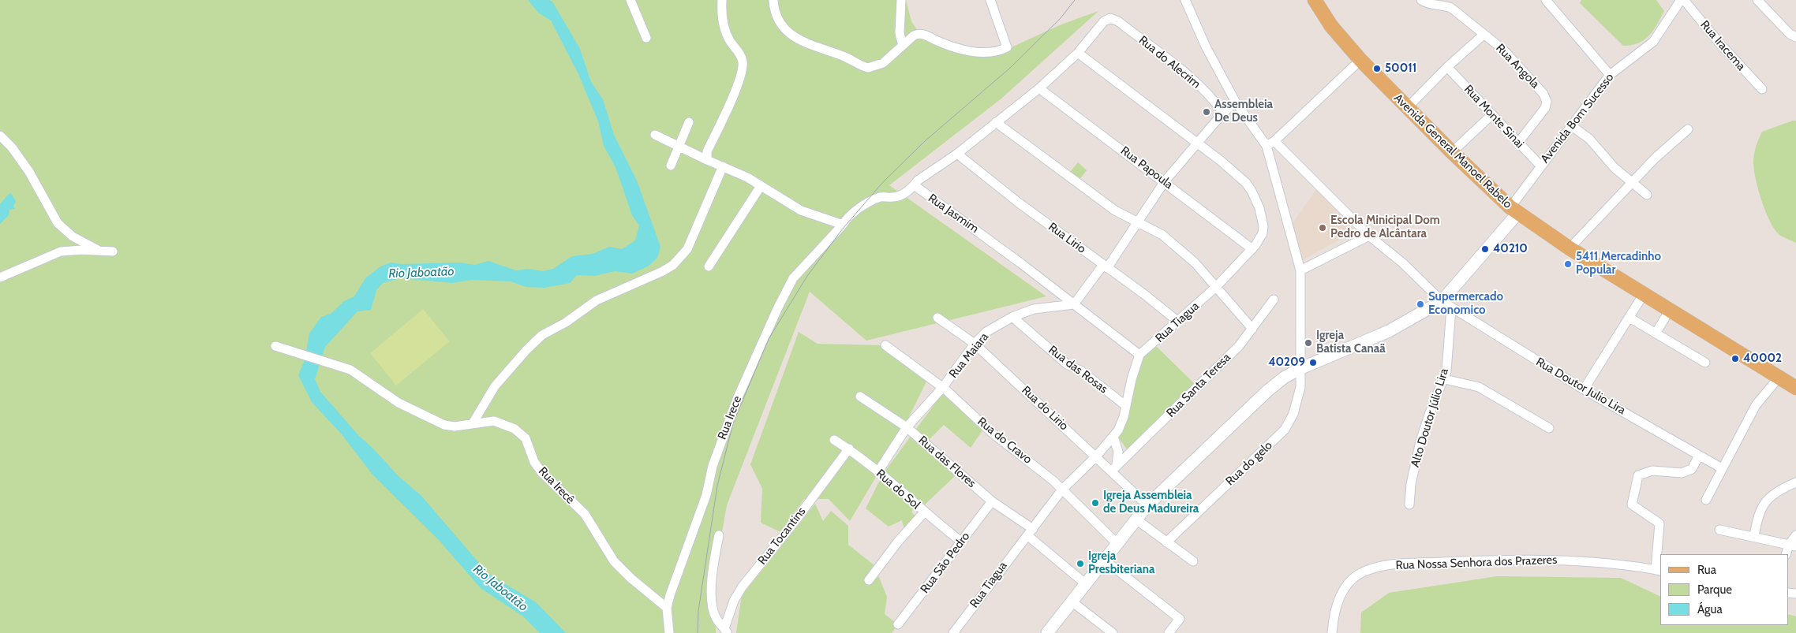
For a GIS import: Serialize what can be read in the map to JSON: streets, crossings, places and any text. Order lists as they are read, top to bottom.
{
  "streets": {
    "main road": ["Avenida General Manoel Rabelo"],
    "street": [
      "Rua Iracema",
      "Rua do Alecrim",
      "Rua Angola",
      "Rua Monte Sinai",
      "Avenida Bom Sucesso",
      "Rua Papoula",
      "Rua Jasmim",
      "Rua Lirio",
      "Rua Tiagua",
      "Rua Maiara",
      "Rua das Rosas",
      "Rua Santa Teresa",
      "Rua Doutor Julio Lira",
      "Rua do Lirio",
      "Rua Irece",
      "Alto Doutor Júlio Lira",
      "Rua do Cravo",
      "Rua das Flores",
      "Rua do gelo",
      "Rua Irecê",
      "Rua do Sol",
      "Rua Tocantins",
      "Rua São Pedro",
      "Rua Nossa Senhora dos Prazeres"
    ]
  },
  "crossings": [
    ["Rua do Alecrim", "Rua Tiagua"],
    ["Rua Angola", "Rua Monte Sinai"],
    ["Rua Monte Sinai", "Avenida Bom Sucesso"],
    ["Avenida Bom Sucesso", "Avenida General Manoel Rabelo"],
    ["Rua Papoula", "Rua Tiagua"],
    ["Rua Jasmim", "Rua Tiagua"],
    ["Rua Jasmim", "Rua Maiara"],
    ["Rua Jasmim", "Rua Irece"],
    ["Rua Lirio", "Rua Tiagua"],
    ["Rua Tiagua", "Rua das Rosas"],
    ["Rua Tiagua", "Rua do Lirio"],
    ["Rua Tiagua", "Rua do Cravo"],
    ["Rua Tiagua", "Rua das Flores"],
    ["Rua Maiara", "Rua das Rosas"],
    ["Rua Maiara", "Rua do Lirio"],
    ["Rua Maiara", "Rua do Cravo"],
    ["Rua Maiara", "Rua das Flores"],
    ["Rua Maiara", "Rua do Sol"],
    ["Rua Santa Teresa", "Rua do Lirio"],
    ["Rua Doutor Julio Lira", "Alto Doutor Júlio Lira"],
    ["Rua Irece", "Rua Irecê"],
    ["Rua das Flores", "Rua São Pedro"],
    ["Rua do Sol", "Rua Tocantins"],
    ["Rua do Sol", "Rua São Pedro"]
  ],
  "water": ["Rio Jaboatão"],
  "places": [
    "50011",
    "Assembleia De Deus",
    "Escola Minicipal Dom Pedro de Alcântara",
    "40210",
    "5411 Mercadinho Popular",
    "Supermercado Economico",
    "Igreja Batista Canaã",
    "40002",
    "40209",
    "Igreja Assembleia de Deus Madureira",
    "Igreja Presbiteriana"
  ],
  "legend": ["Rua", "Parque", "Água"]
}
